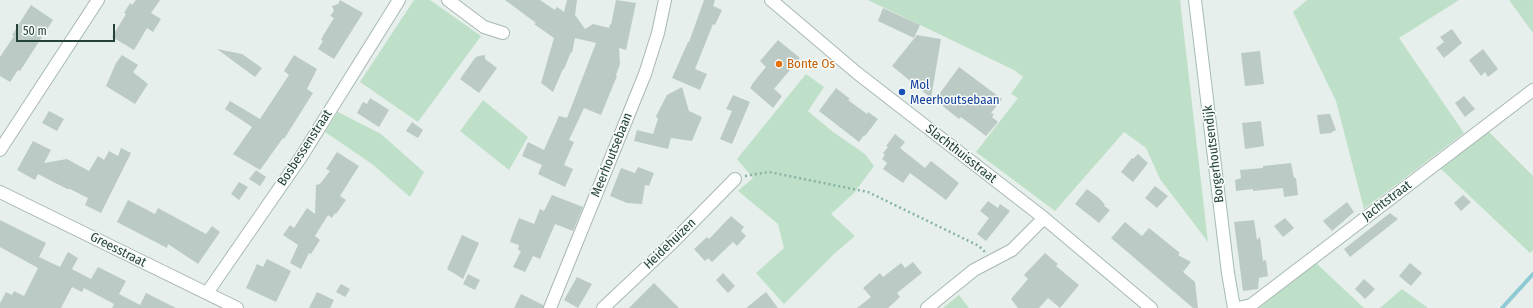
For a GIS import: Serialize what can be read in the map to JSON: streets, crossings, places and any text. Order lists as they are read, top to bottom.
{
  "streets": {
    "street": [
      "Bosbessenstraat",
      "Slachthuisstraat",
      "Borgerhoutsendijk",
      "Meerhoutsebaan",
      "Jachtstraat",
      "Heidehuizen",
      "Greesstraat"
    ]
  },
  "crossings": [
    ["Bosbessenstraat", "Greesstraat"]
  ],
  "places": ["Bonte Os", "Mol Meerhoutsebaan"],
  "scale_bar": "50 m"
}
